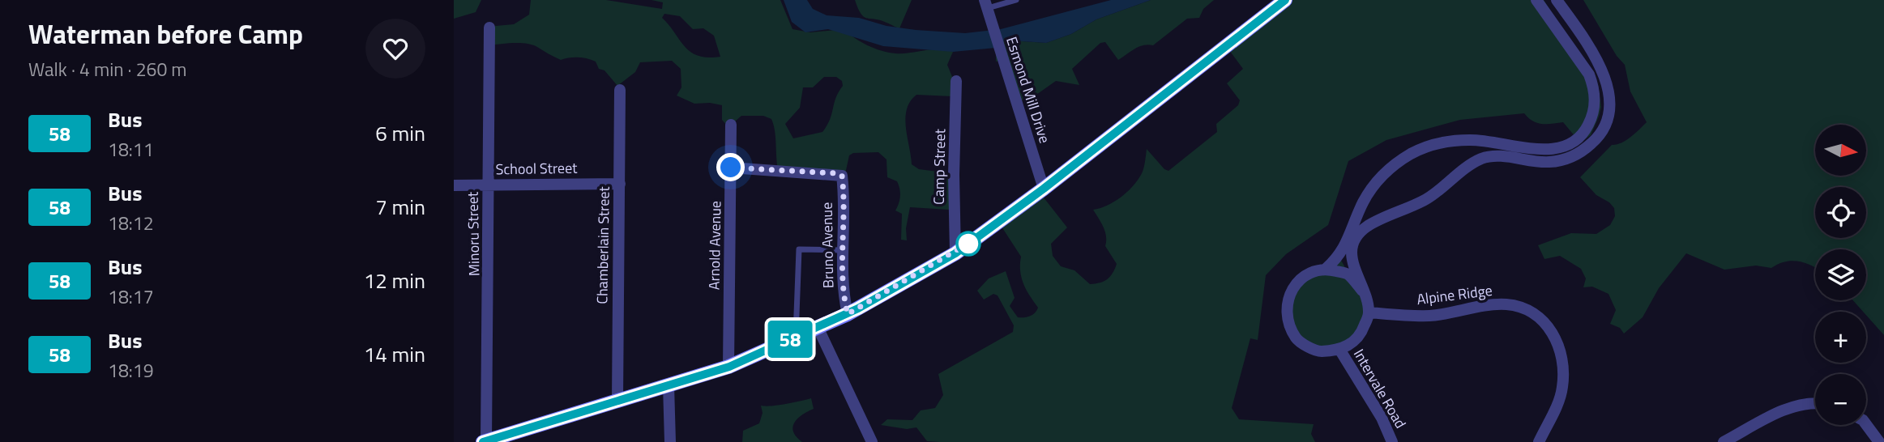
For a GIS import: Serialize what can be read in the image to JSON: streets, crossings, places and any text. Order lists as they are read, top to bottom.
{
  "streets": {
    "street": [
      "Esmond Mill Drive",
      "Camp Street",
      "School Street",
      "Minoru Street",
      "Chamberlain Street",
      "Arnold Avenue",
      "Bruno Avenue",
      "Alpine Ridge",
      "Intervale Road"
    ]
  },
  "crossings": [
    ["School Street", "Minoru Street"],
    ["School Street", "Chamberlain Street"],
    ["Arnold Avenue", "Bruno Avenue"],
    ["Alpine Ridge", "Intervale Road"]
  ],
  "lines": ["bus line 58"],
  "north": "right",
  "page": {
    "heading": ["Waterman before Camp", "Walk · 4 min · 260 m"],
    "on_map": "58",
    "list": [
      {
        "mark": "58",
        "name": "Bus",
        "note": "18:11",
        "value": "6 min"
      },
      {
        "mark": "58",
        "name": "Bus",
        "note": "18:12",
        "value": "7 min"
      },
      {
        "mark": "58",
        "name": "Bus",
        "note": "18:17",
        "value": "12 min"
      },
      {
        "mark": "58",
        "name": "Bus",
        "note": "18:19",
        "value": "14 min"
      }
    ],
    "map_buttons": ["+", "−"]
  }
}
